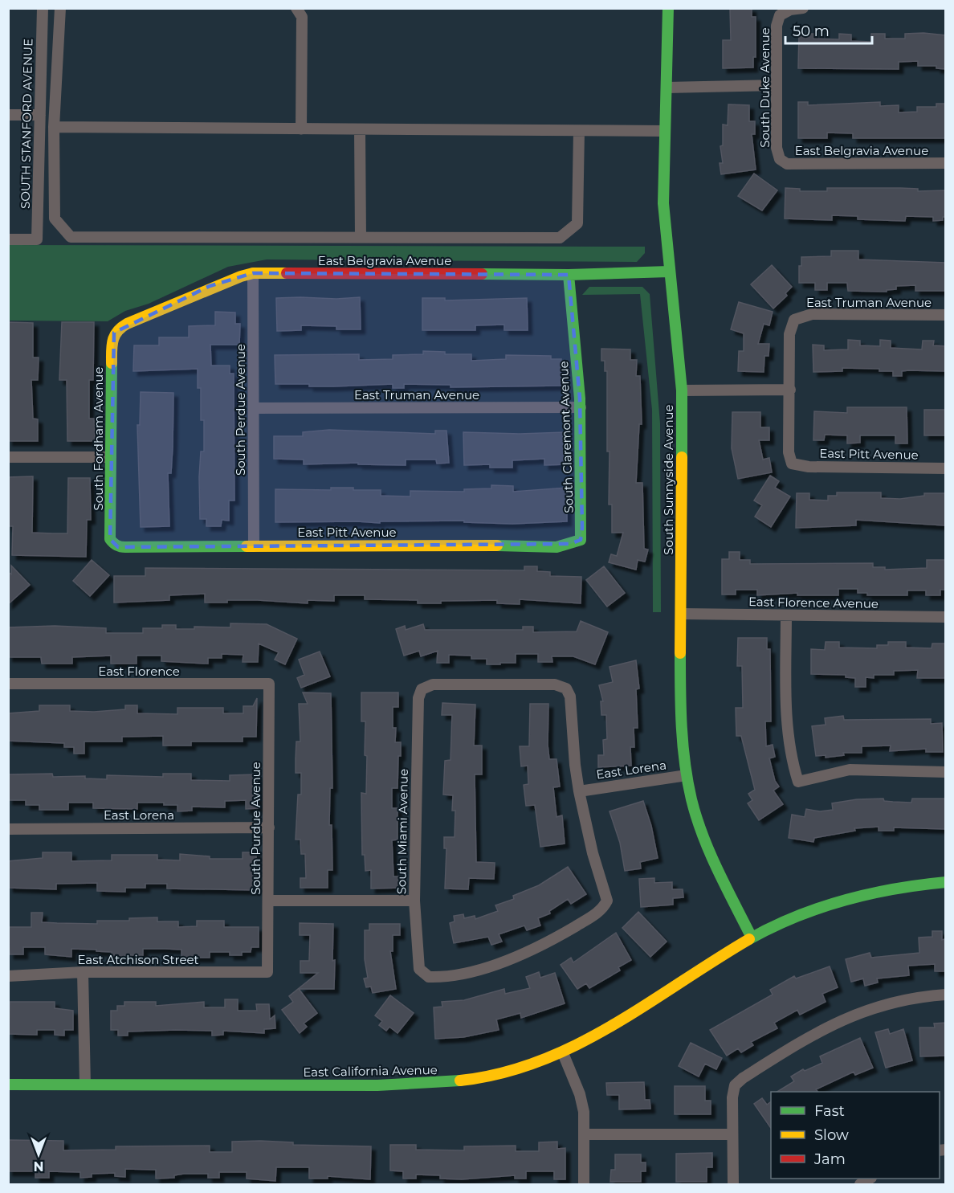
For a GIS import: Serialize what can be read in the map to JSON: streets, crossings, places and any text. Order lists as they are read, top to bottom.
{
  "streets": {
    "street": [
      "South Duke Avenue",
      "SOUTH STANFORD AVENUE",
      "East Belgravia Avenue",
      "East Truman Avenue",
      "South Perdue Avenue",
      "South Claremont Avenue",
      "South Fordham Avenue",
      "East Pitt Avenue",
      "South Sunnyside Avenue",
      "East Florence Avenue",
      "East Florence",
      "East Lorena",
      "South Purdue Avenue",
      "South Miami Avenue",
      "East Atchison Street",
      "East California Avenue"
    ]
  },
  "crossings": [
    ["South Duke Avenue", "East Belgravia Avenue"],
    ["East Belgravia Avenue", "South Perdue Avenue"],
    ["East Belgravia Avenue", "South Claremont Avenue"],
    ["East Belgravia Avenue", "South Fordham Avenue"],
    ["East Belgravia Avenue", "South Sunnyside Avenue"],
    ["East Truman Avenue", "South Perdue Avenue"],
    ["East Truman Avenue", "South Claremont Avenue"],
    ["East Truman Avenue", "East Pitt Avenue"],
    ["South Perdue Avenue", "East Pitt Avenue"],
    ["South Claremont Avenue", "East Pitt Avenue"],
    ["South Fordham Avenue", "East Pitt Avenue"],
    ["South Sunnyside Avenue", "East Florence Avenue"],
    ["South Sunnyside Avenue", "East Lorena"],
    ["South Sunnyside Avenue", "East California Avenue"],
    ["East Florence", "South Purdue Avenue"],
    ["East Lorena", "South Purdue Avenue"],
    ["East Lorena", "South Miami Avenue"],
    ["South Purdue Avenue", "East Atchison Street"]
  ],
  "legend": ["Fast", "Slow", "Jam"],
  "scale_bar": "50 m",
  "north": "bottom"
}
